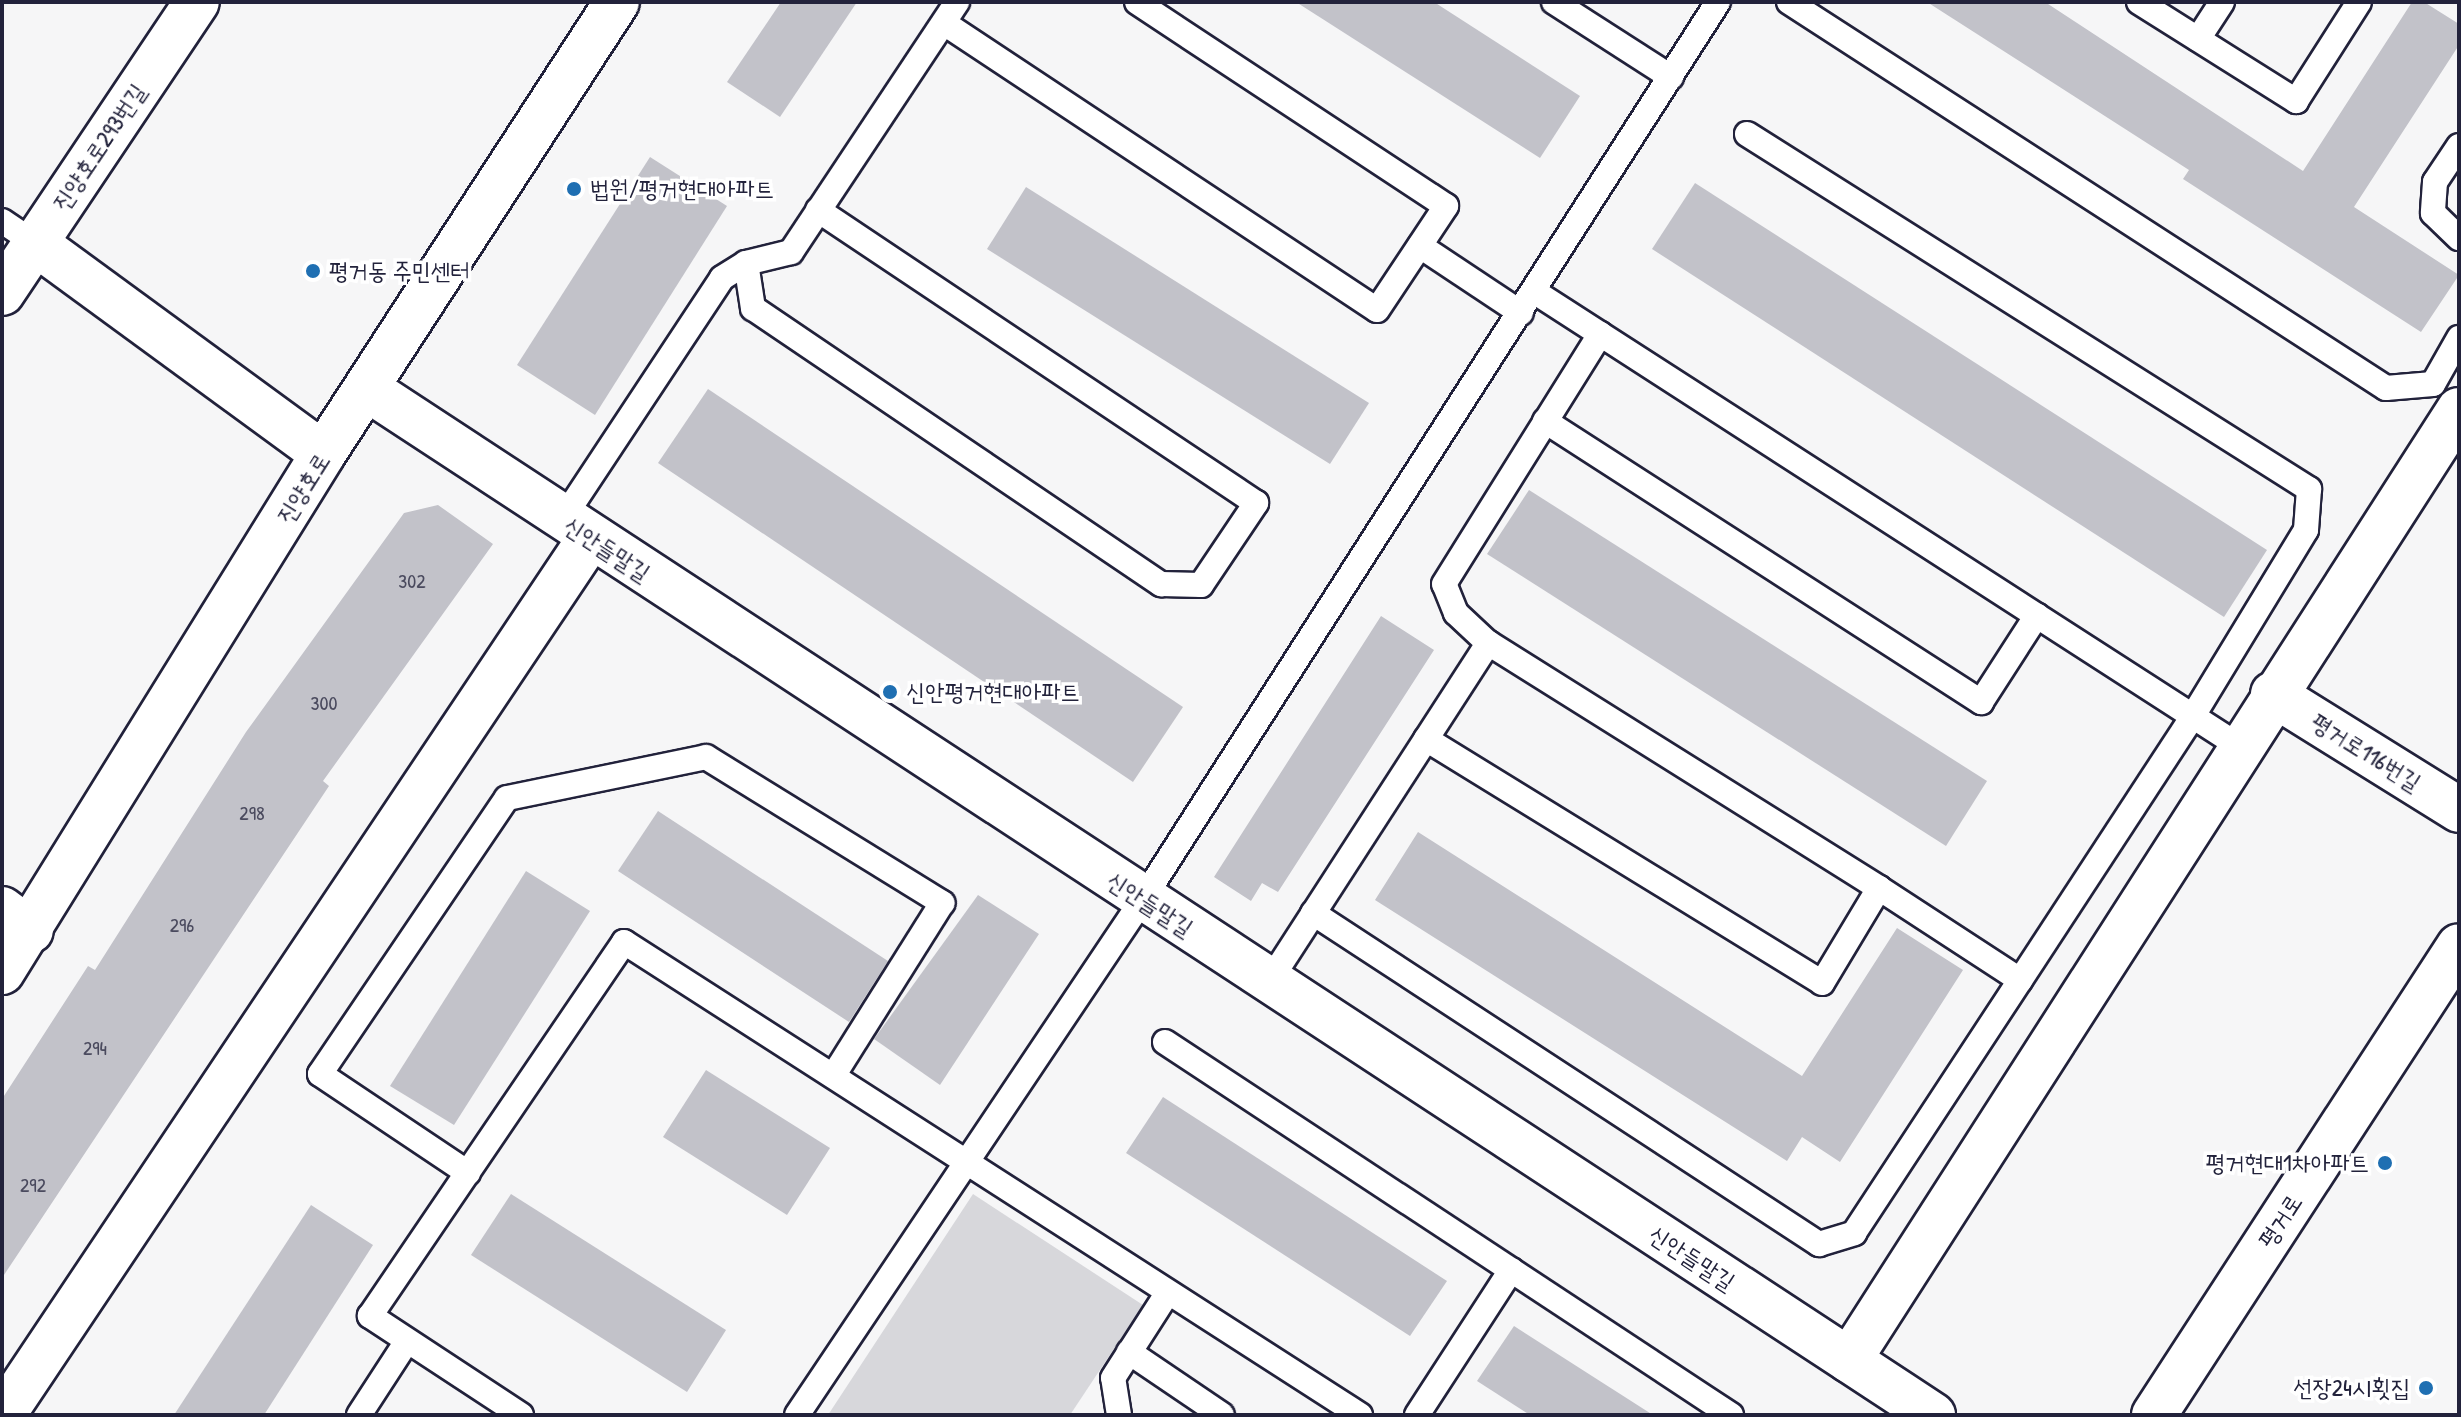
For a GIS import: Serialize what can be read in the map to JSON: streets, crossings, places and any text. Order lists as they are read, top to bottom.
{
  "streets": {
    "street": [
      "진양호로293번길",
      "진양호로",
      "신안들말길",
      "평거로116번길",
      "평거로"
    ]
  },
  "crossings": [
    ["진양호로", "신안들말길"]
  ],
  "places": [
    "법원/평거현대아파트",
    "평거동 주민센터",
    "신안평거현대아파트",
    "평거현대1차아파트",
    "선장24시횟집"
  ],
  "house_numbers": [
    "302",
    "300",
    "298",
    "296",
    "294",
    "292"
  ]
}
